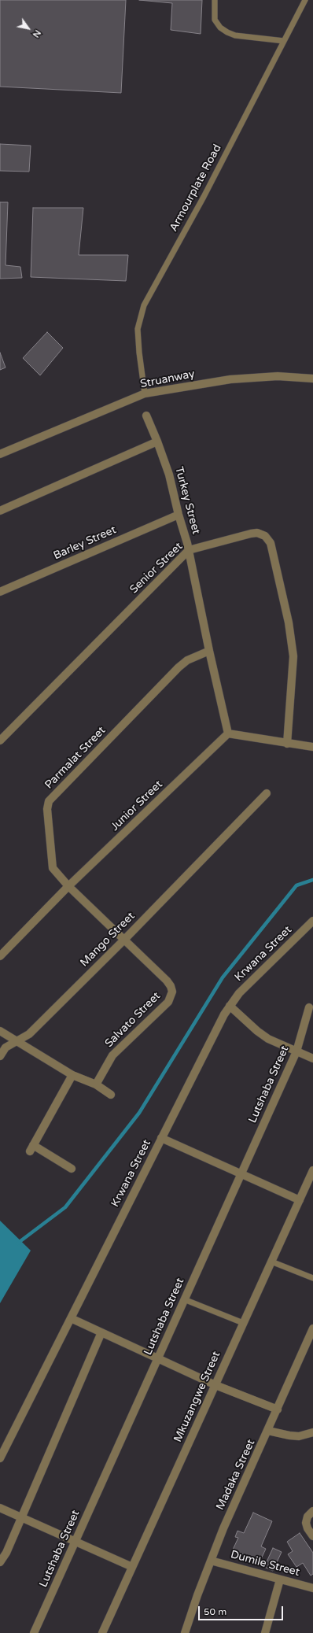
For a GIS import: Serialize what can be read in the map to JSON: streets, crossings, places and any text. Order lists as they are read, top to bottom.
{
  "streets": {
    "street": [
      "Struanway",
      "Turkey Street",
      "Barley Street",
      "Senior Street",
      "Parmalat Street",
      "Junior Street",
      "Mango Street",
      "Krwana Street",
      "Salvato Street",
      "Lutshaba Street",
      "Mkuzangwe Street",
      "Madaka Street",
      "Dumile Street"
    ],
    "lane": ["Armourplate Road"]
  },
  "crossings": [
    ["Armourplate Road", "Struanway"],
    ["Turkey Street", "Barley Street"],
    ["Turkey Street", "Senior Street"],
    ["Turkey Street", "Parmalat Street"],
    ["Turkey Street", "Junior Street"],
    ["Parmalat Street", "Junior Street"],
    ["Parmalat Street", "Mango Street"],
    ["Parmalat Street", "Salvato Street"],
    ["Madaka Street", "Dumile Street"]
  ],
  "scale_bar": "50 m",
  "north": "bottom right"
}
